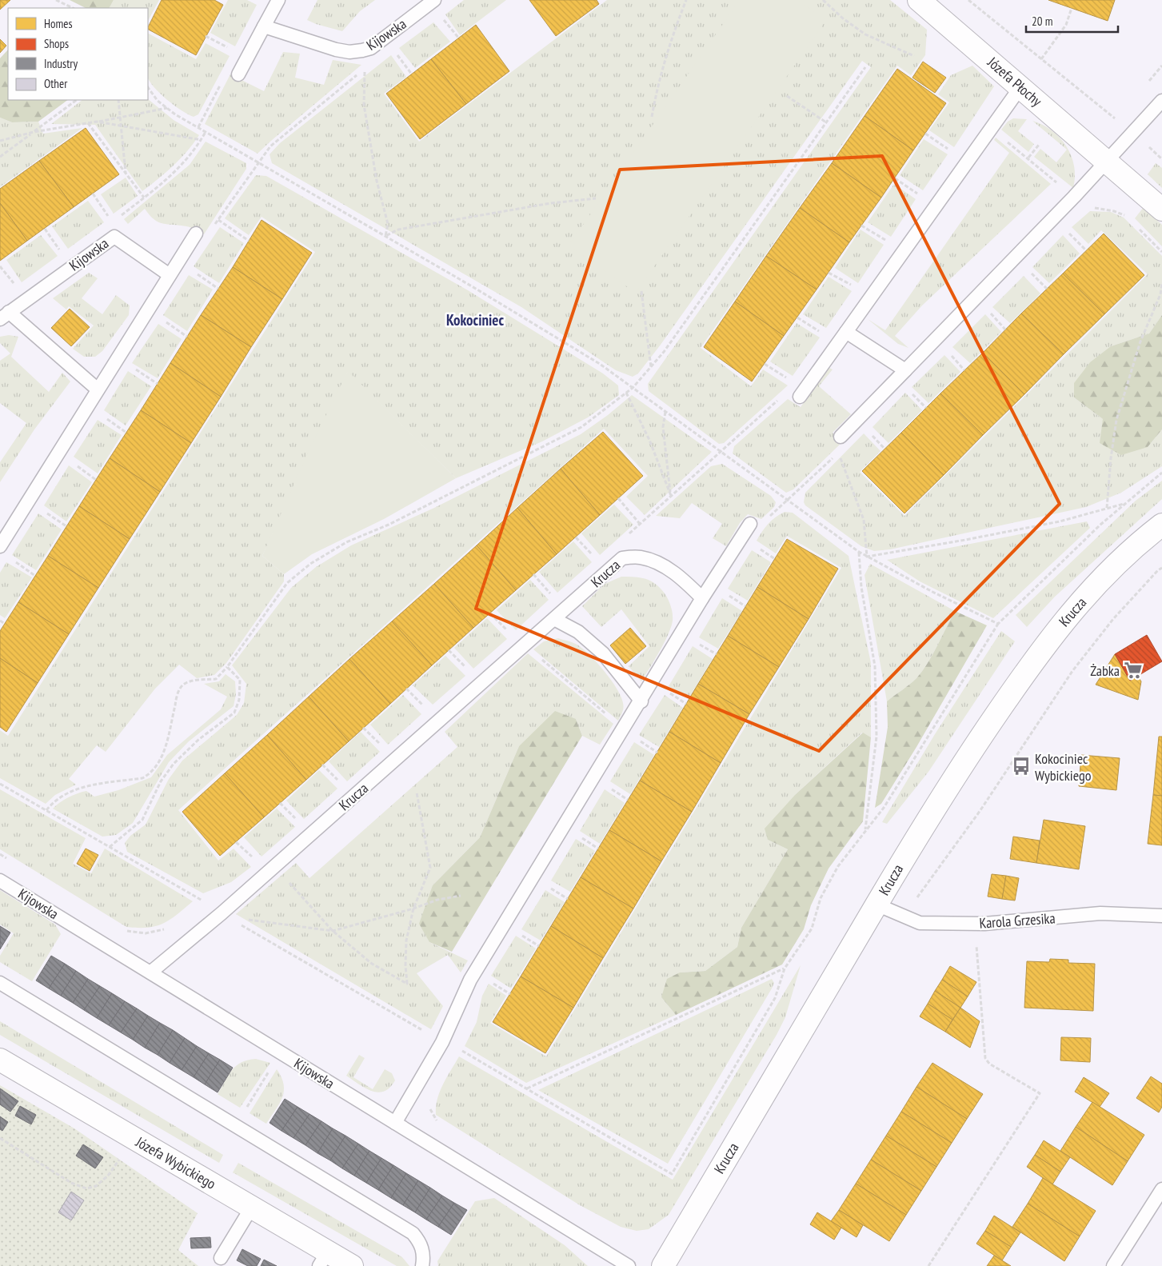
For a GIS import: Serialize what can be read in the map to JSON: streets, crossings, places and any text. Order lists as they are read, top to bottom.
{
  "streets": {
    "street": ["Józefa Płochy", "Krucza", "Józefa Wybickiego"],
    "lane": ["Kijowska", "Karola Grzesika"]
  },
  "crossings": [
    ["Kijowska", "Krucza"],
    ["Krucza", "Karola Grzesika"]
  ],
  "districts": ["Kokociniec"],
  "places": {
    "supermarket": ["Żabka"],
    "bus stop": ["Kokociniec Wybickiego"]
  },
  "legend": [
    "Homes",
    "Shops",
    "Industry",
    "Other"
  ],
  "scale_bar": "20 m"
}
